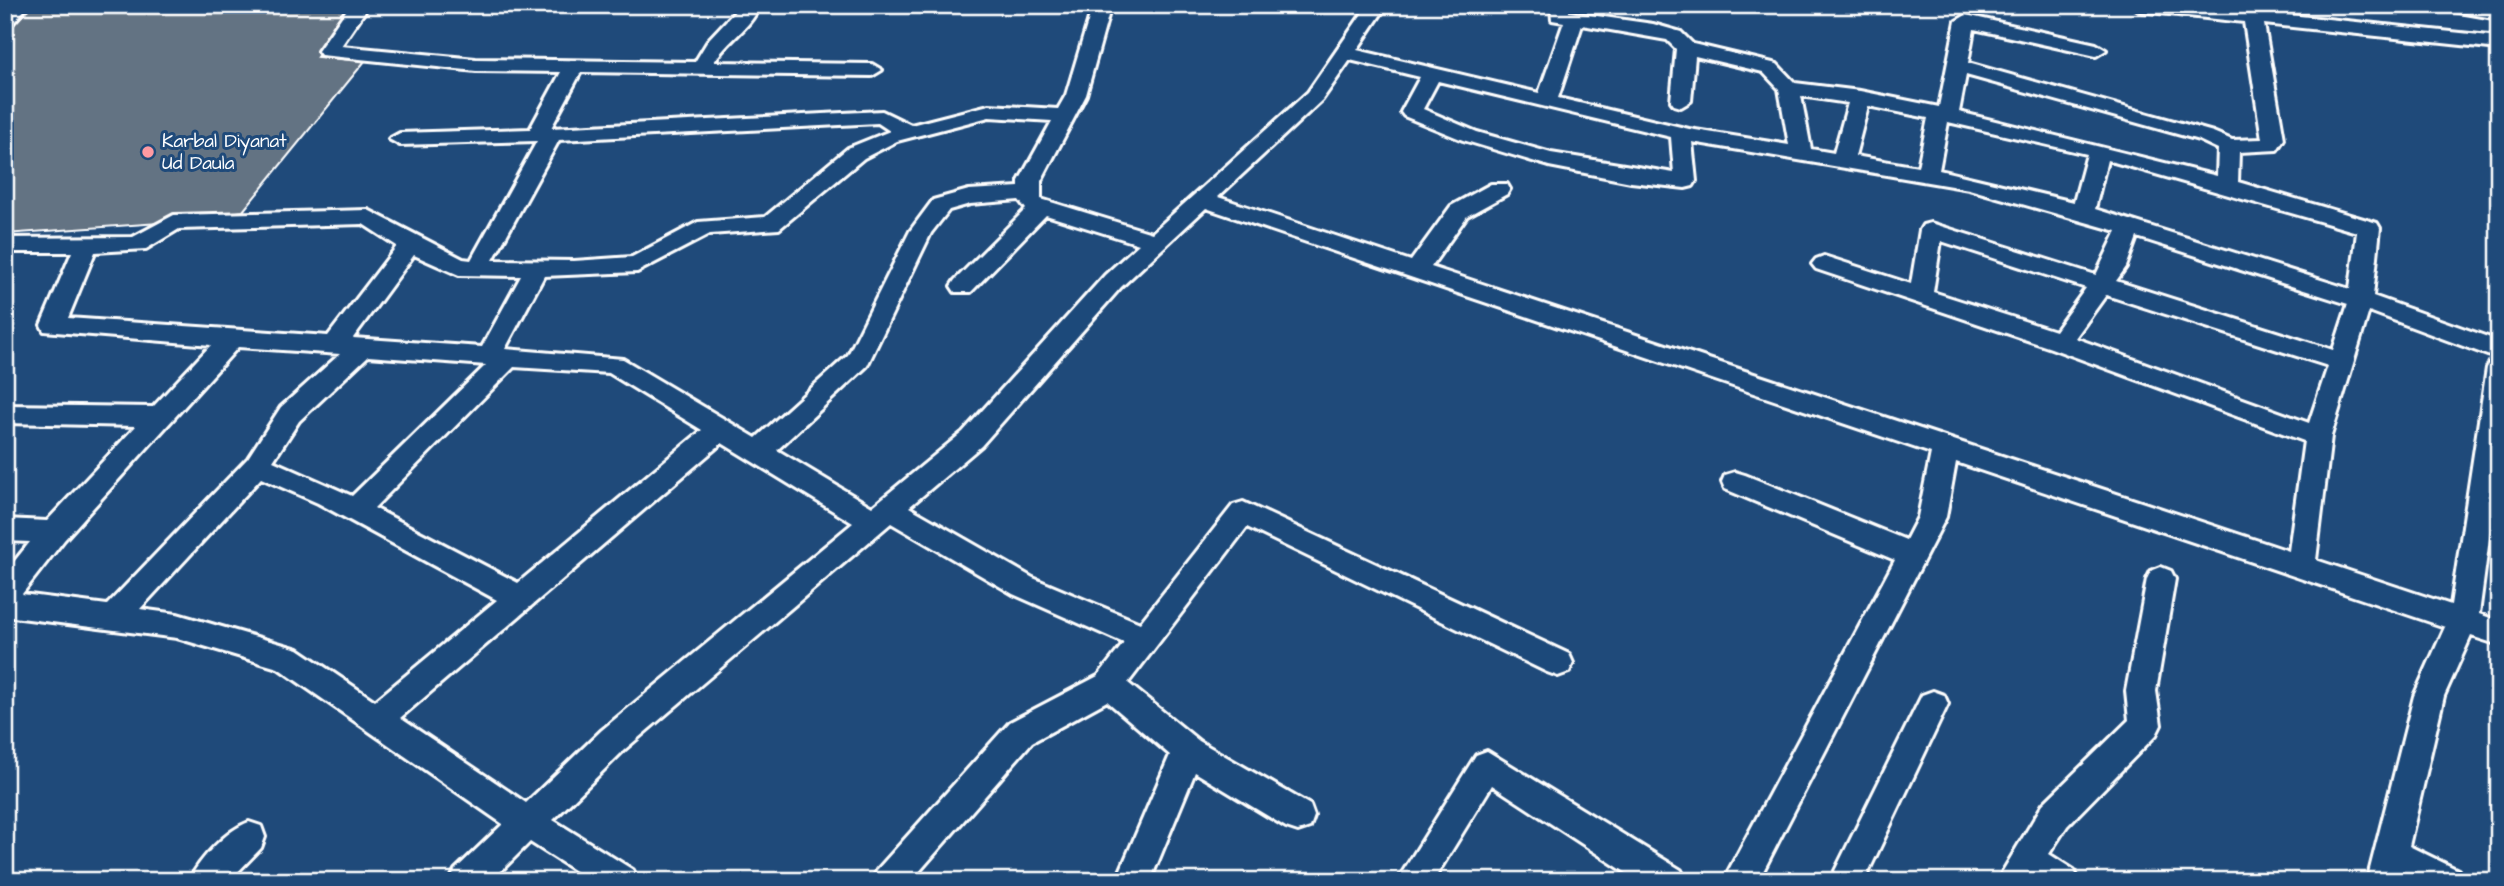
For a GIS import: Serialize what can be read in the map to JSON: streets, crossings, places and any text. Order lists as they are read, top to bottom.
{
  "places": ["Karbal Diyanat Ud Daula"]
}
